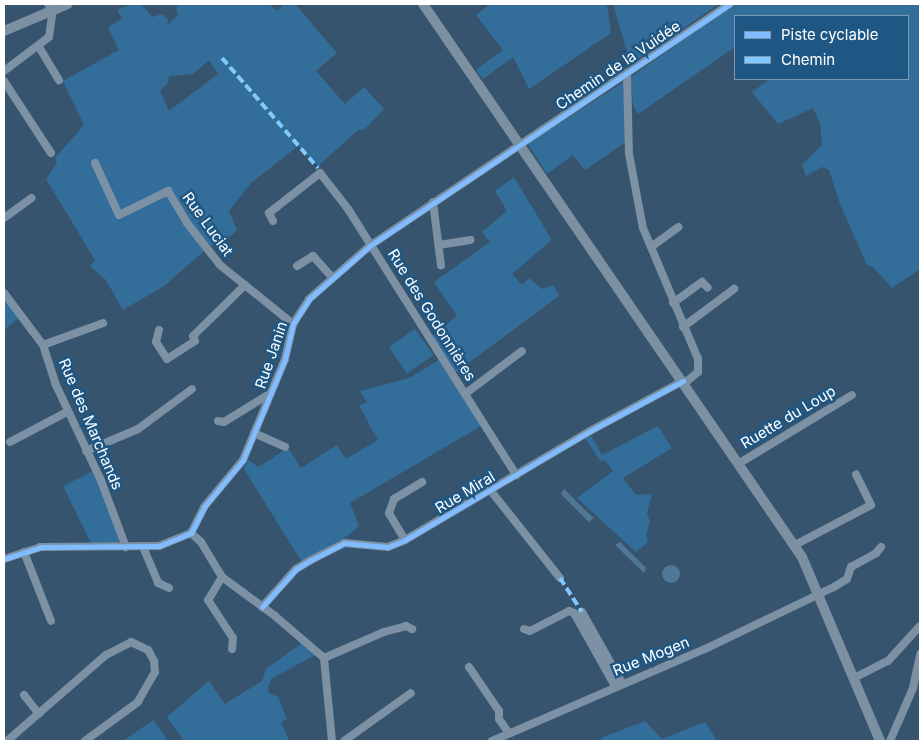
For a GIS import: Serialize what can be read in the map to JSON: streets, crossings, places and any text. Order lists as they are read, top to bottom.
{
  "streets": {
    "street": [
      "Chemin de la Vuidée",
      "Rue Luciat",
      "Rue des Godonnières",
      "Rue Janin",
      "Ruette du Loup",
      "Rue des Marchands",
      "Rue Miral",
      "Rue Mogen"
    ]
  },
  "crossings": [
    ["Chemin de la Vuidée", "Rue Janin"],
    ["Rue Luciat", "Rue Janin"],
    ["Rue des Godonnières", "Rue Janin"],
    ["Rue des Godonnières", "Rue Miral"]
  ],
  "legend": ["Piste cyclable", "Chemin"]
}
